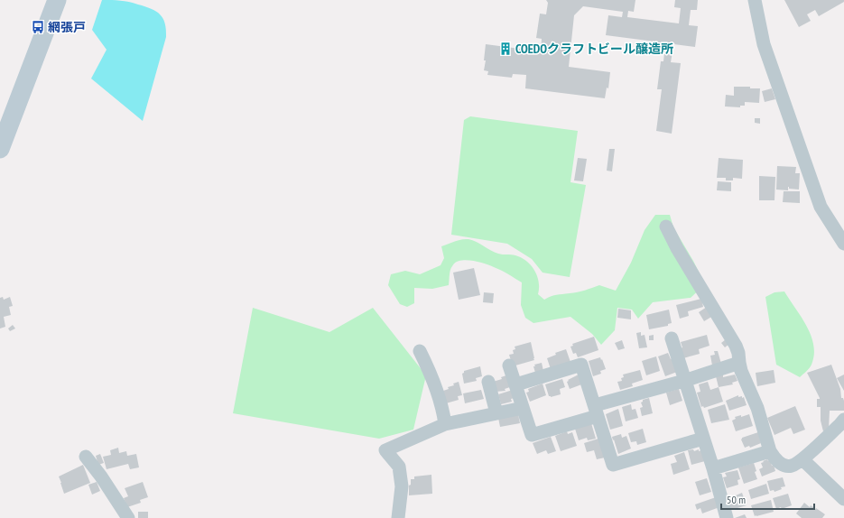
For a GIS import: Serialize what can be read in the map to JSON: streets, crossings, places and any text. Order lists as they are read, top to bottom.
{
  "places": {
    "bus stop": ["網張戸"],
    "building": ["COEDOクラフトビール醸造所"]
  },
  "scale_bar": "50 m"
}
